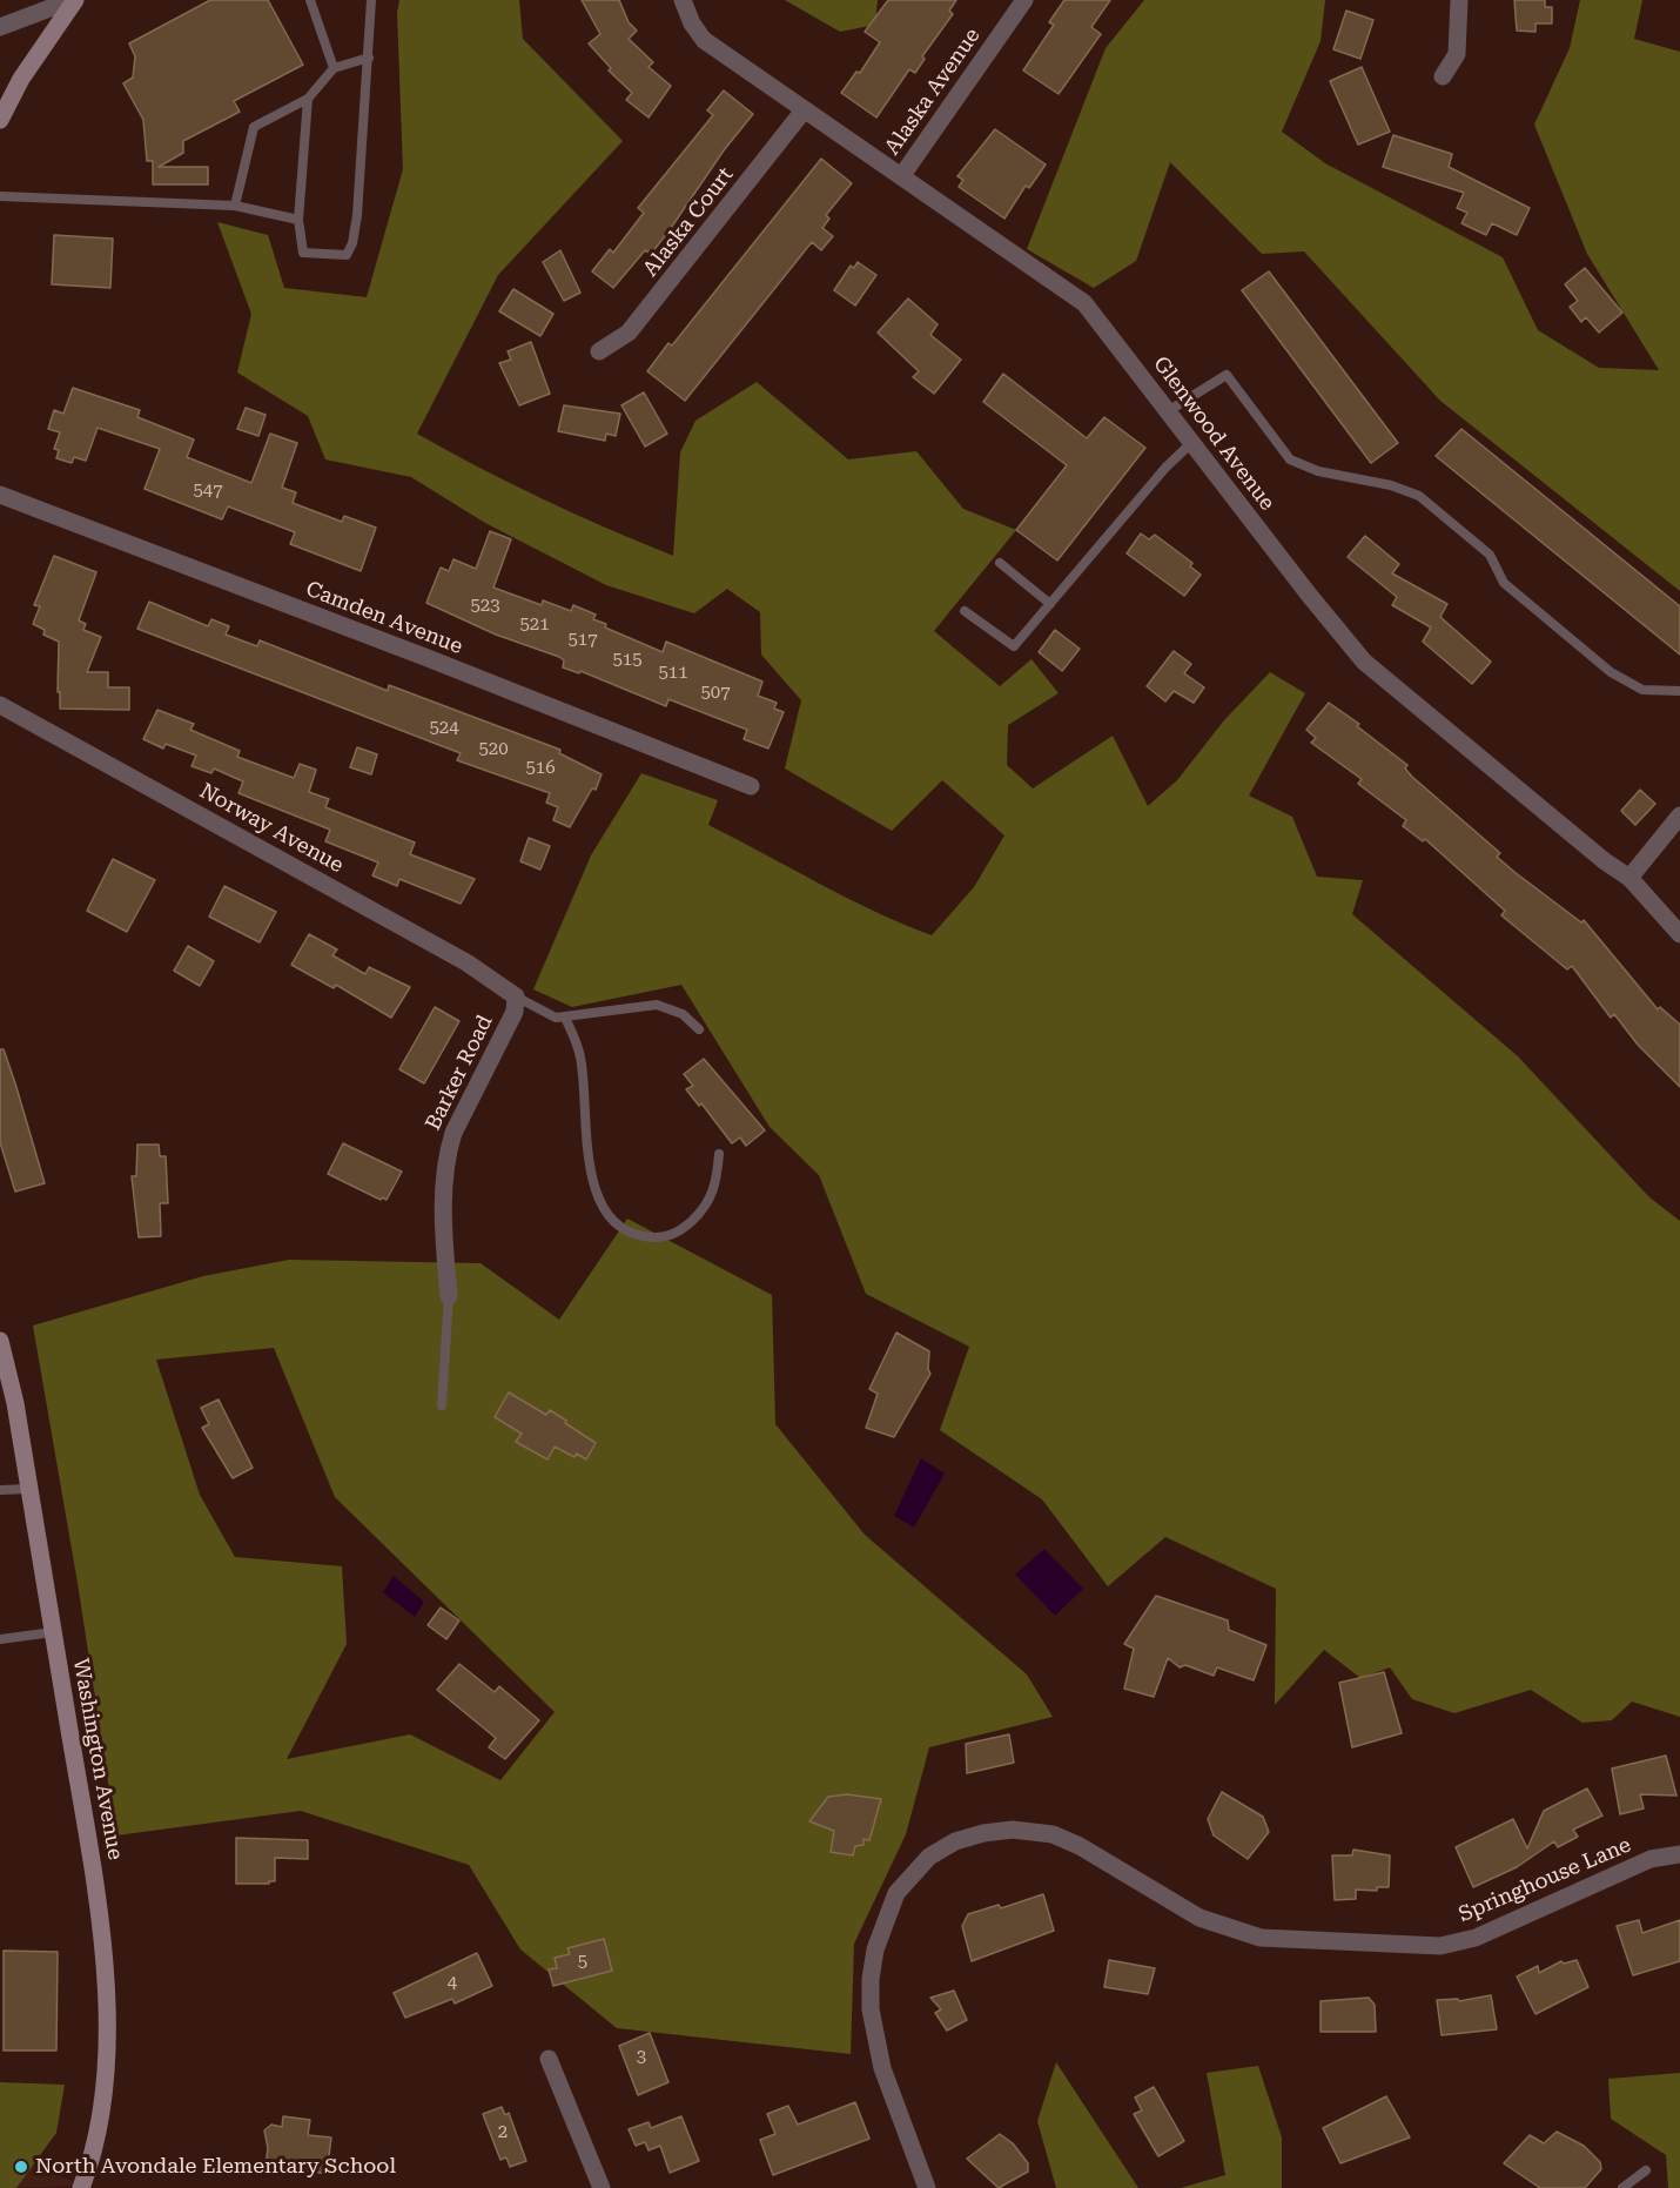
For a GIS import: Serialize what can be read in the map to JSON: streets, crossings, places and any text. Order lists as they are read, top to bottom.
{
  "streets": {
    "street": [
      "Alaska Avenue",
      "Alaska Court",
      "Glenwood Avenue",
      "Camden Avenue",
      "Norway Avenue",
      "Barker Road",
      "Washington Avenue",
      "Springhouse Lane"
    ]
  },
  "crossings": [
    ["Alaska Avenue", "Glenwood Avenue"],
    ["Alaska Court", "Glenwood Avenue"],
    ["Norway Avenue", "Barker Road"]
  ],
  "places": ["North Avondale Elementary School"],
  "house_numbers": [
    "547",
    "523",
    "521",
    "517",
    "515",
    "511",
    "507",
    "524",
    "520",
    "516",
    "5",
    "4",
    "3",
    "2"
  ]
}
